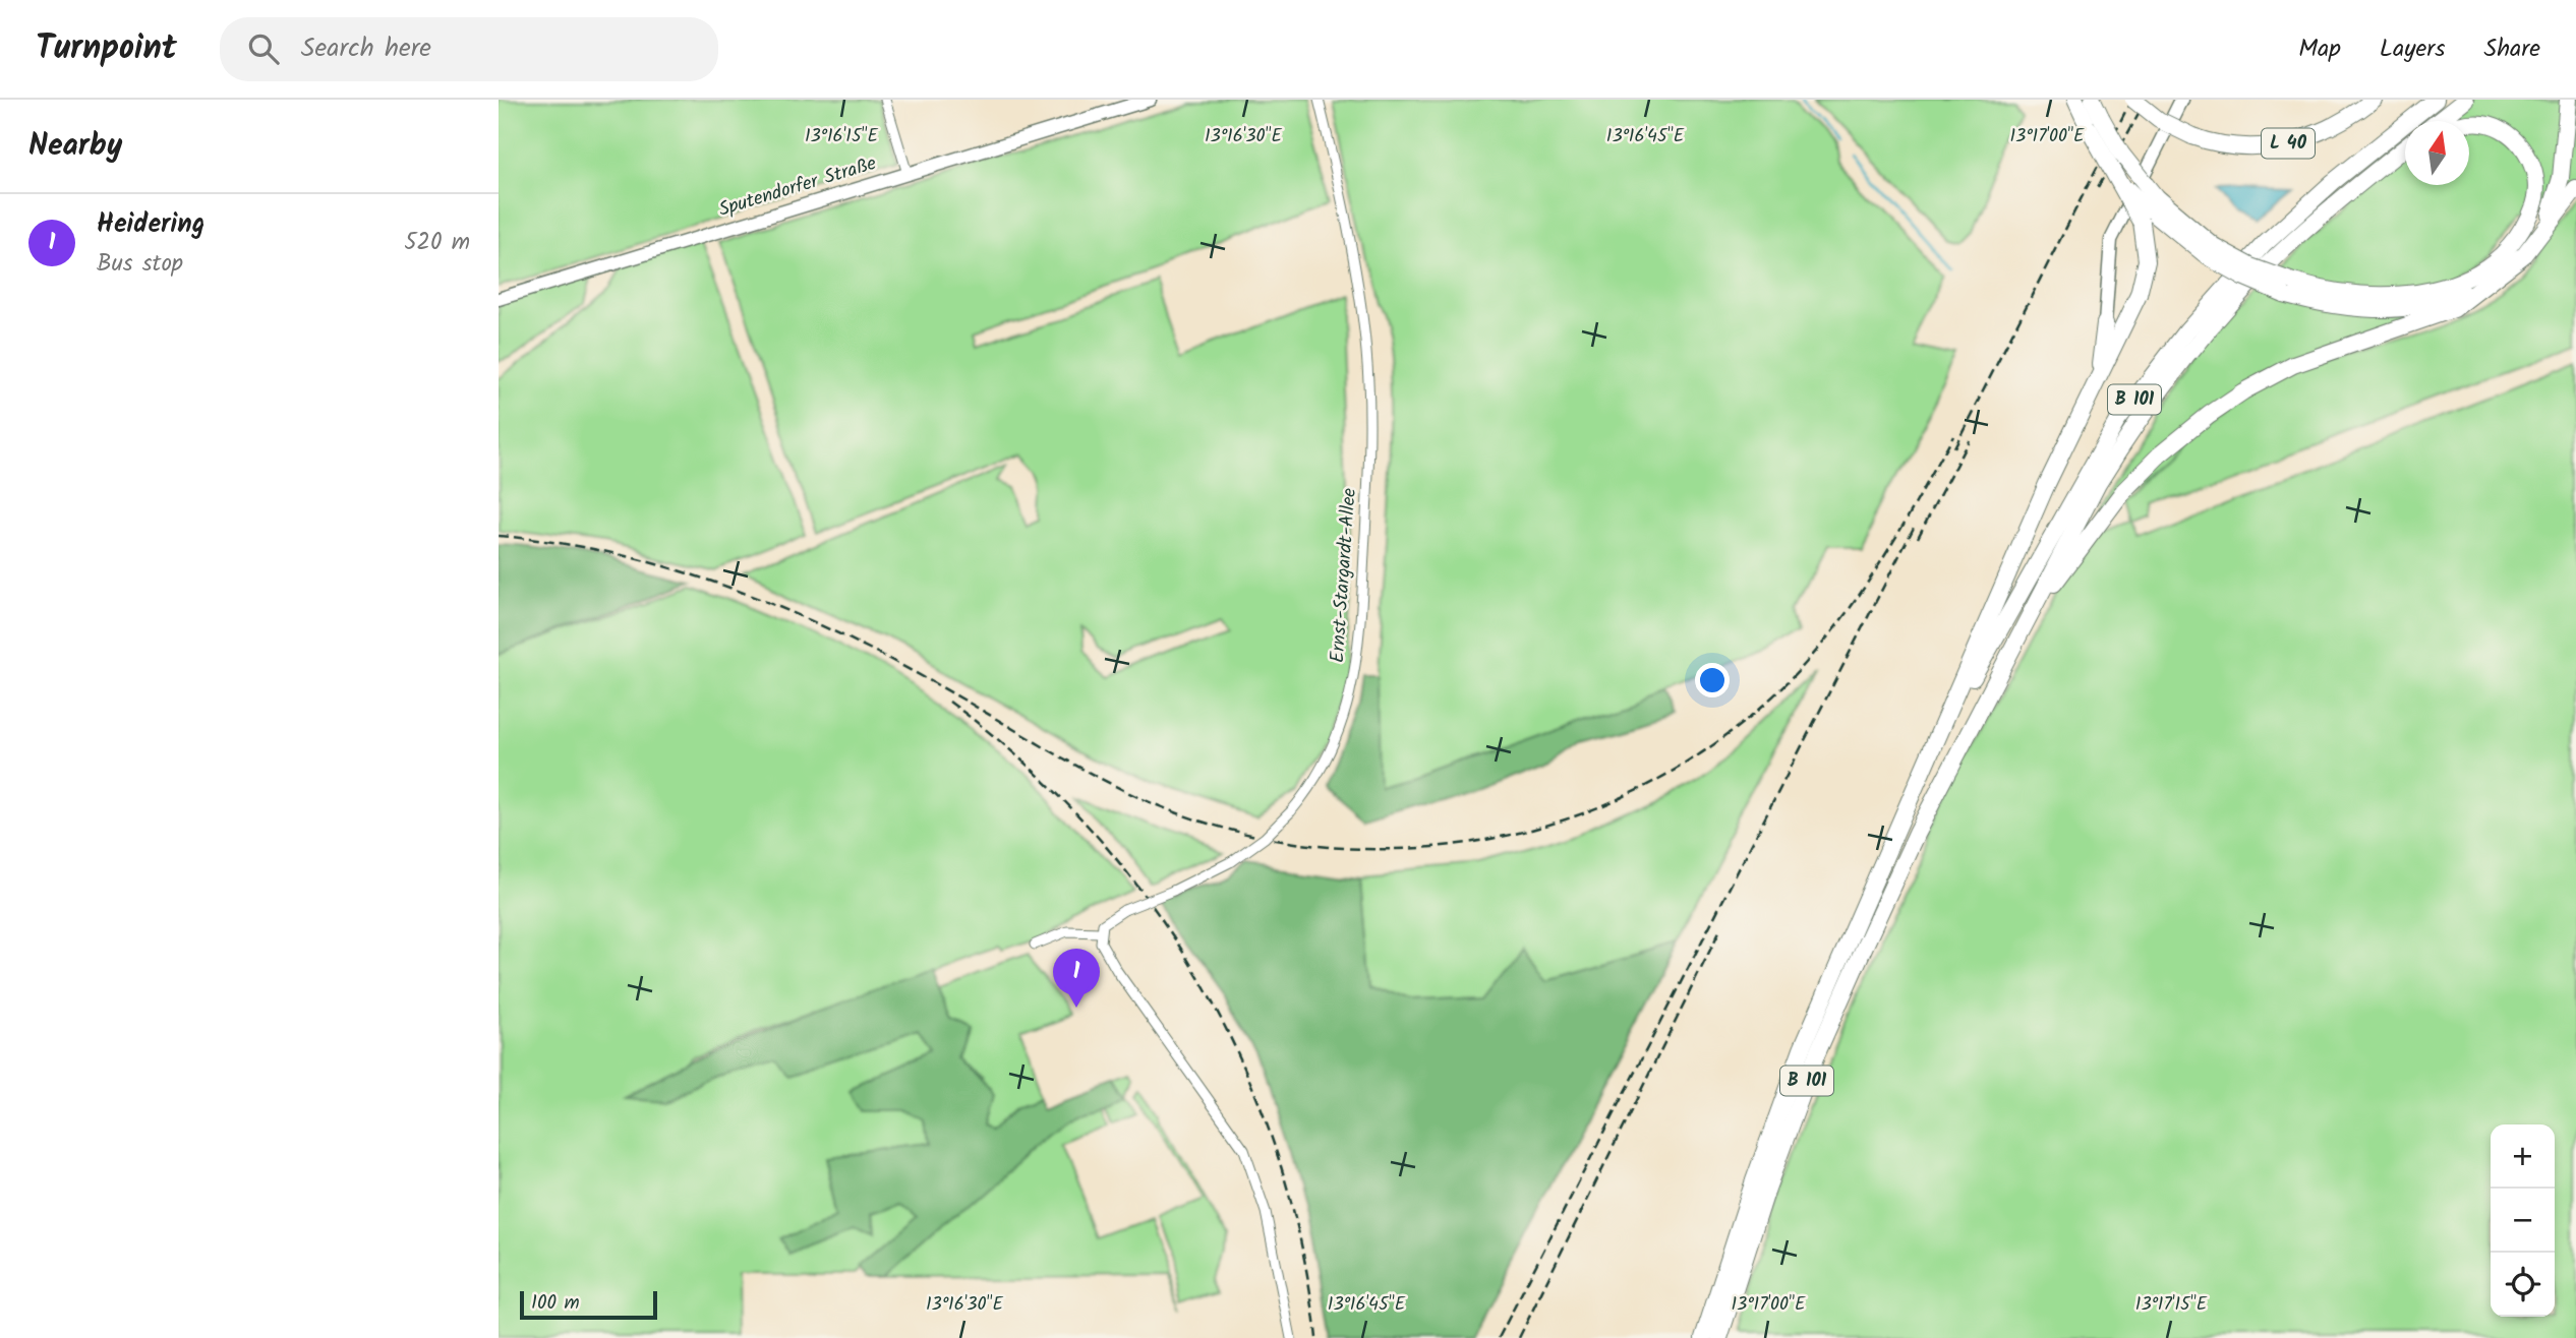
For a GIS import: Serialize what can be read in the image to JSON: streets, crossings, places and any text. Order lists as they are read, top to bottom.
{
  "streets": {
    "highway": ["L 40", "B 101"],
    "main road": ["Sputendorfer Straße"],
    "street": ["Ernst-Stargardt-Allee"]
  },
  "scale_bar": "100 m",
  "north": "top",
  "page": {
    "header": "Turnpoint",
    "search": "Search here",
    "nav": ["Map", "Layers", "Share"],
    "heading": "Nearby",
    "list": [
      {
        "mark": "1",
        "name": "Heidering",
        "note": "Bus stop",
        "value": "520 m"
      }
    ],
    "pins": "1",
    "map_buttons": ["+", "−"],
    "scale": "100 m"
  },
  "coordinates": [
    "13°16'15\"E",
    "13°16'30\"E",
    "13°16'45\"E",
    "13°17'00\"E",
    "13°17'15\"E"
  ]
}
